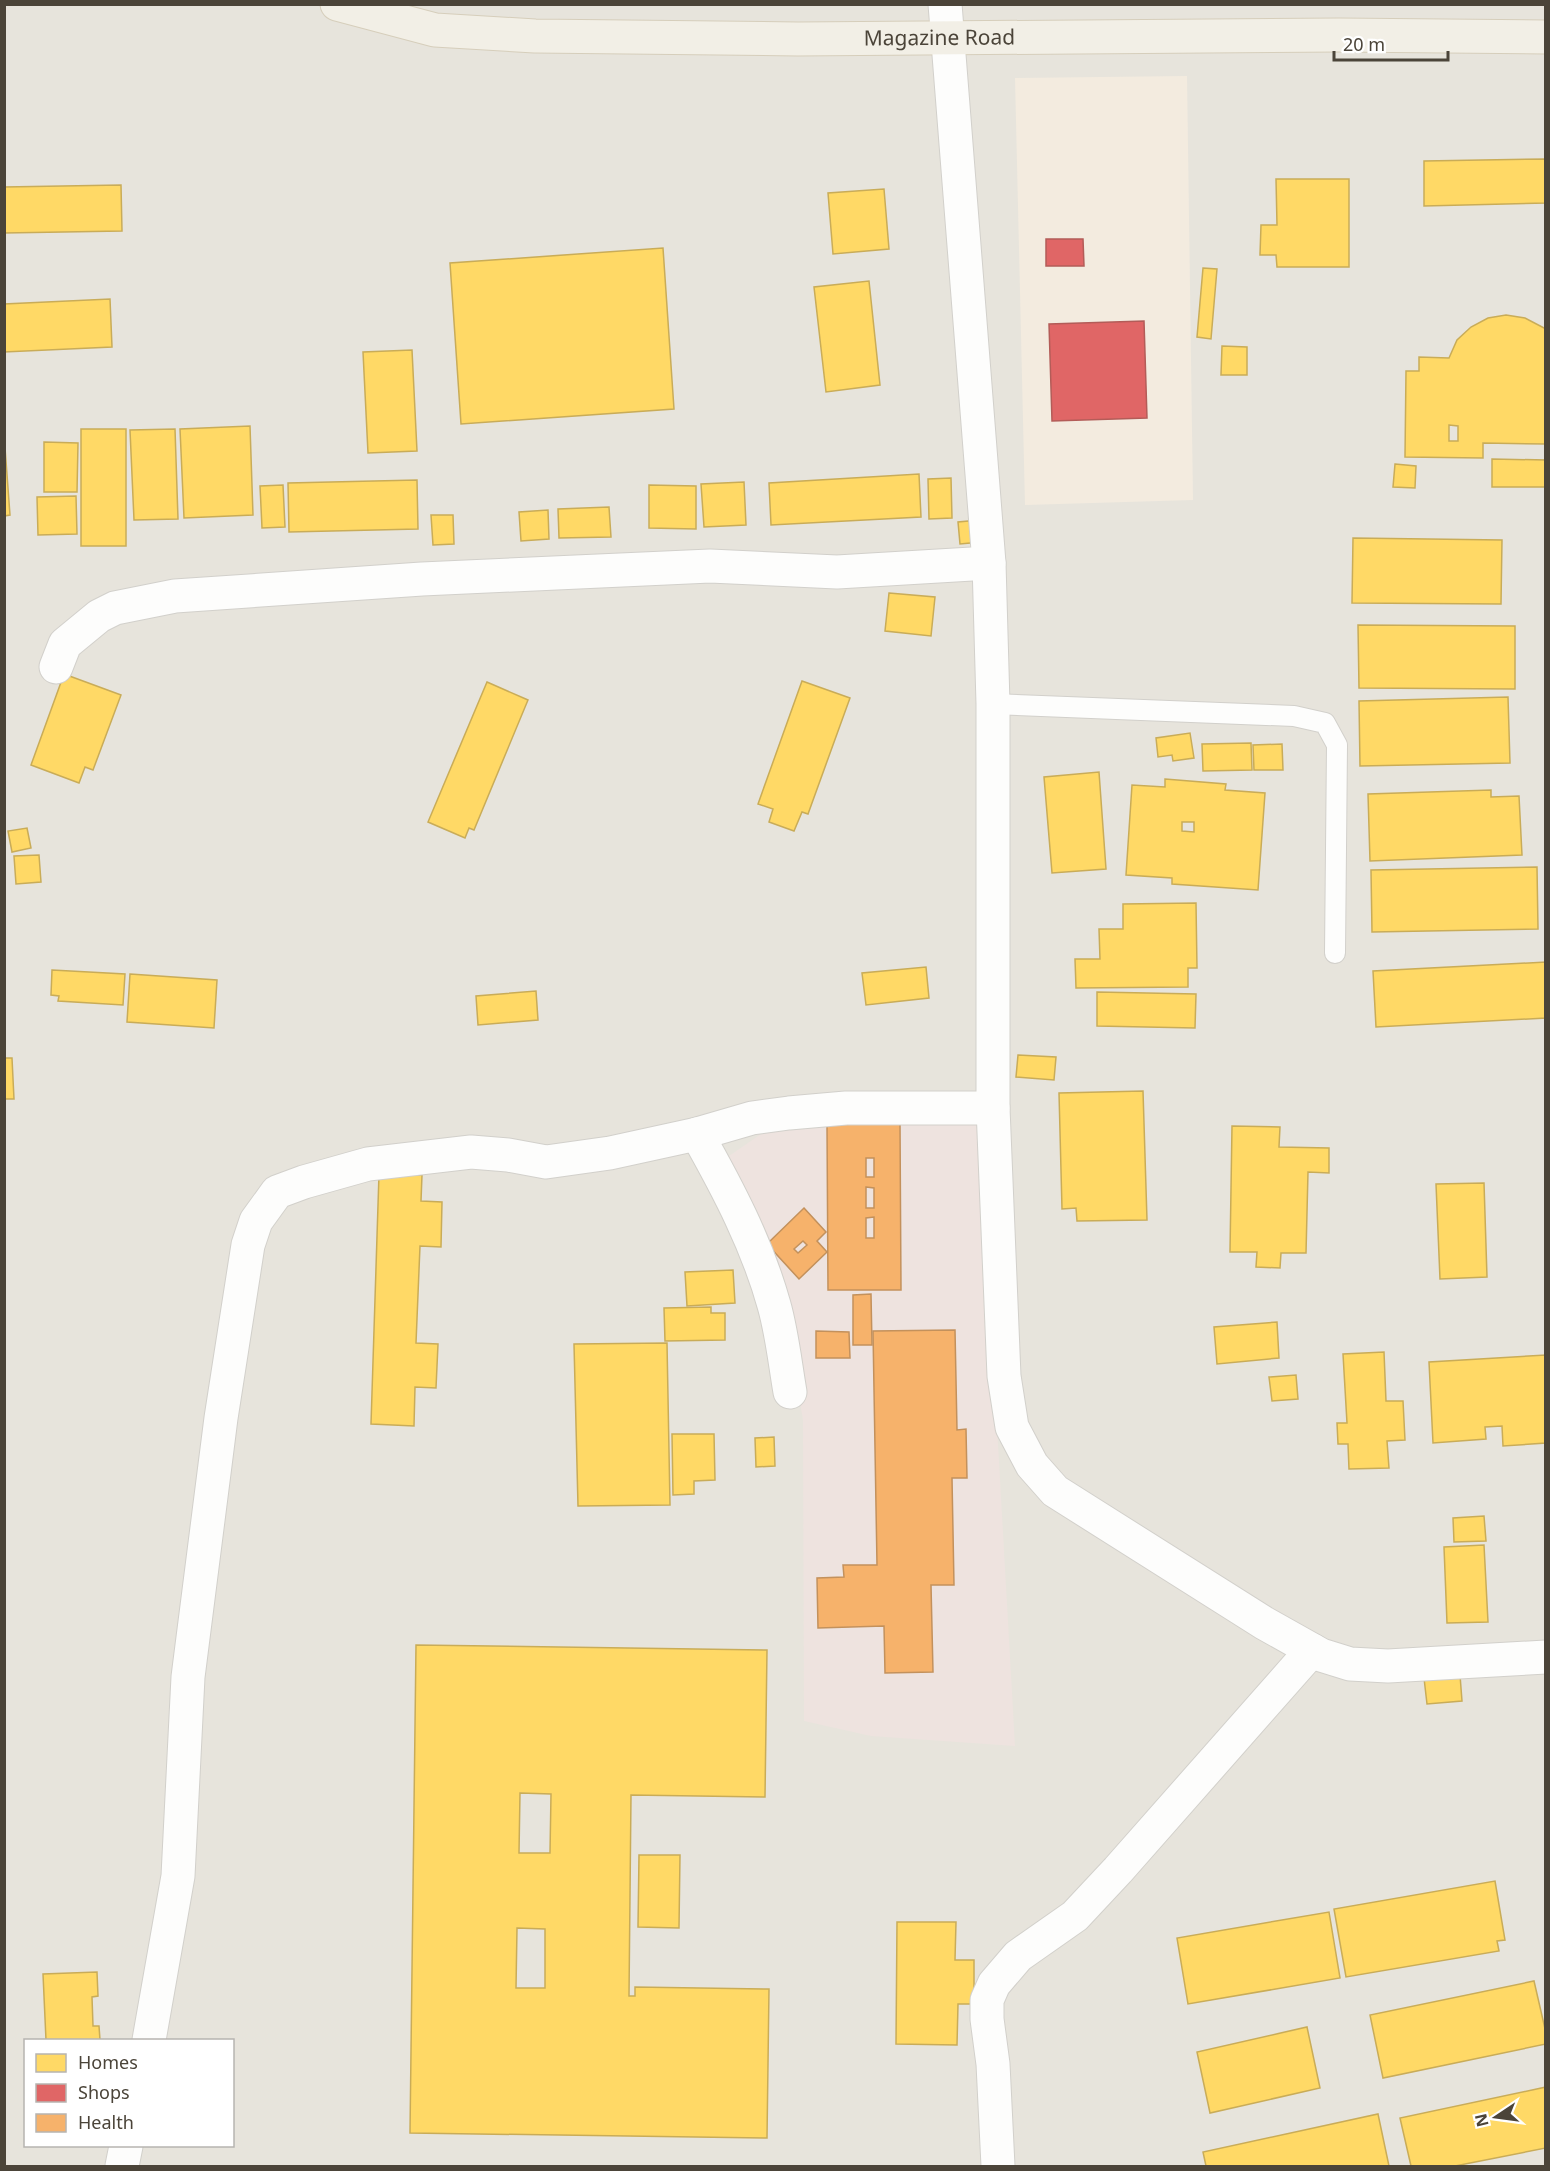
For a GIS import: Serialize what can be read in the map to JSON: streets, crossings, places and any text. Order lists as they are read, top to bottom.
{
  "streets": {
    "main road": ["Magazine Road"]
  },
  "legend": ["Homes", "Shops", "Health"],
  "scale_bar": "20 m",
  "north": "left"
}
